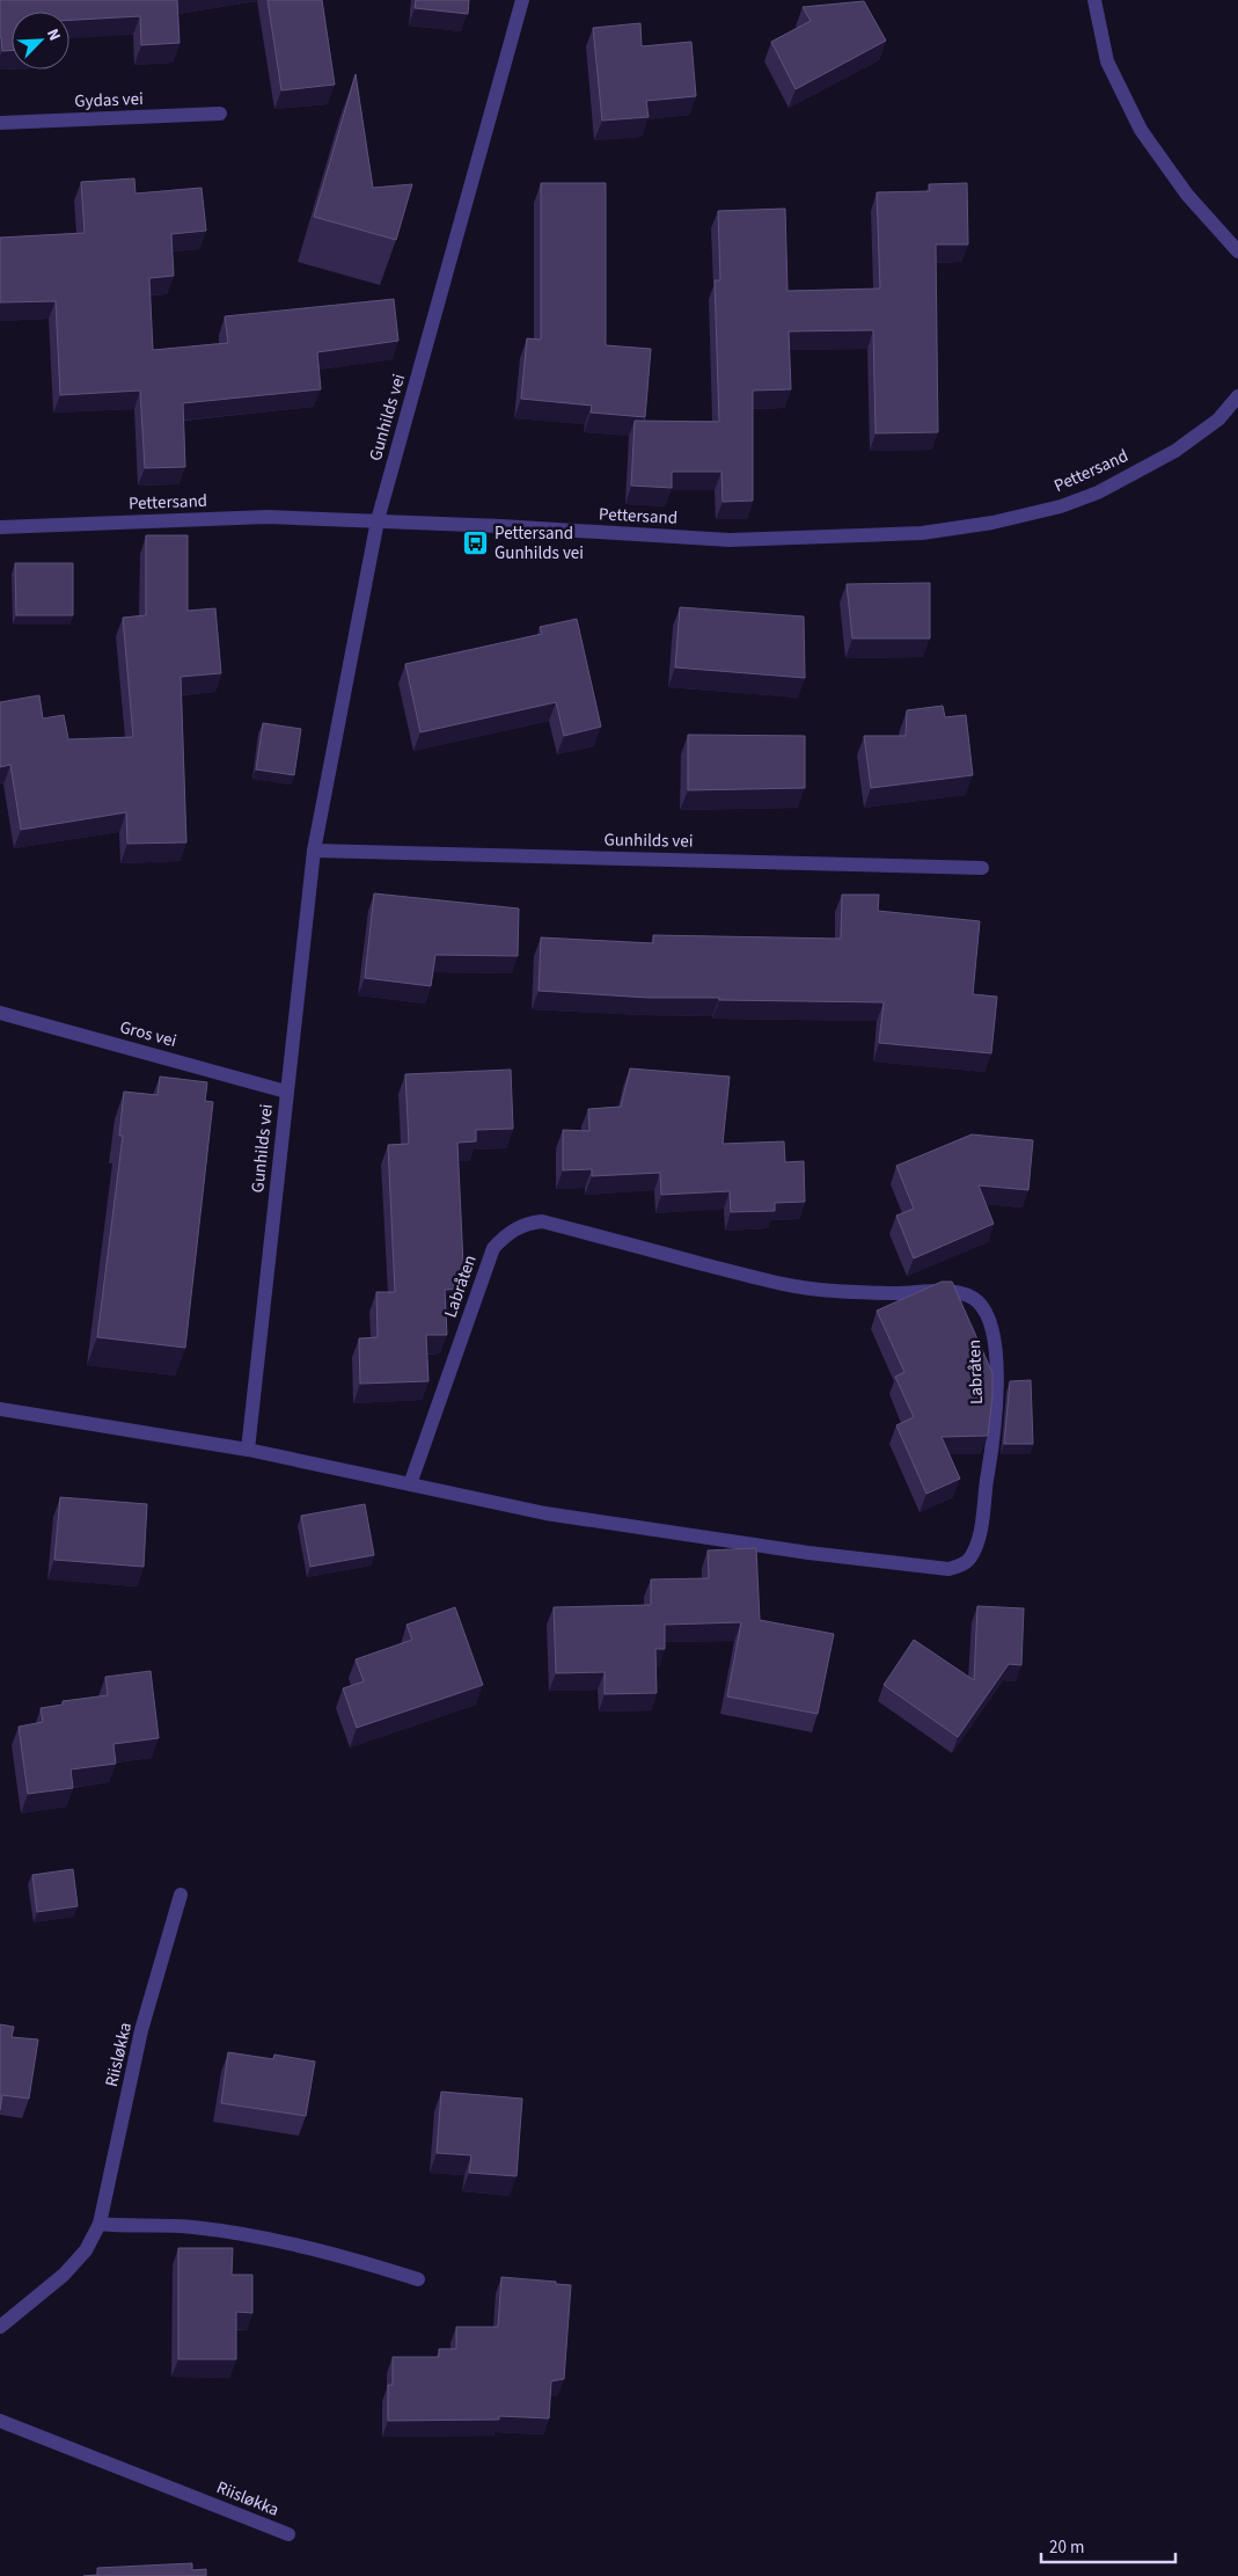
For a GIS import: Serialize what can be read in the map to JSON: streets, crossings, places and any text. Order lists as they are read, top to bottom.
{
  "streets": {
    "street": [
      "Gydas vei",
      "Gunhilds vei",
      "Pettersand",
      "Gros vei",
      "Labråten",
      "Riisløkka"
    ]
  },
  "crossings": [
    ["Gunhilds vei", "Pettersand"],
    ["Gunhilds vei", "Gros vei"],
    ["Gunhilds vei", "Labråten"]
  ],
  "places": {
    "bus stop": ["Pettersand Gunhilds vei"]
  },
  "scale_bar": "20 m",
  "north": "top right"
}
